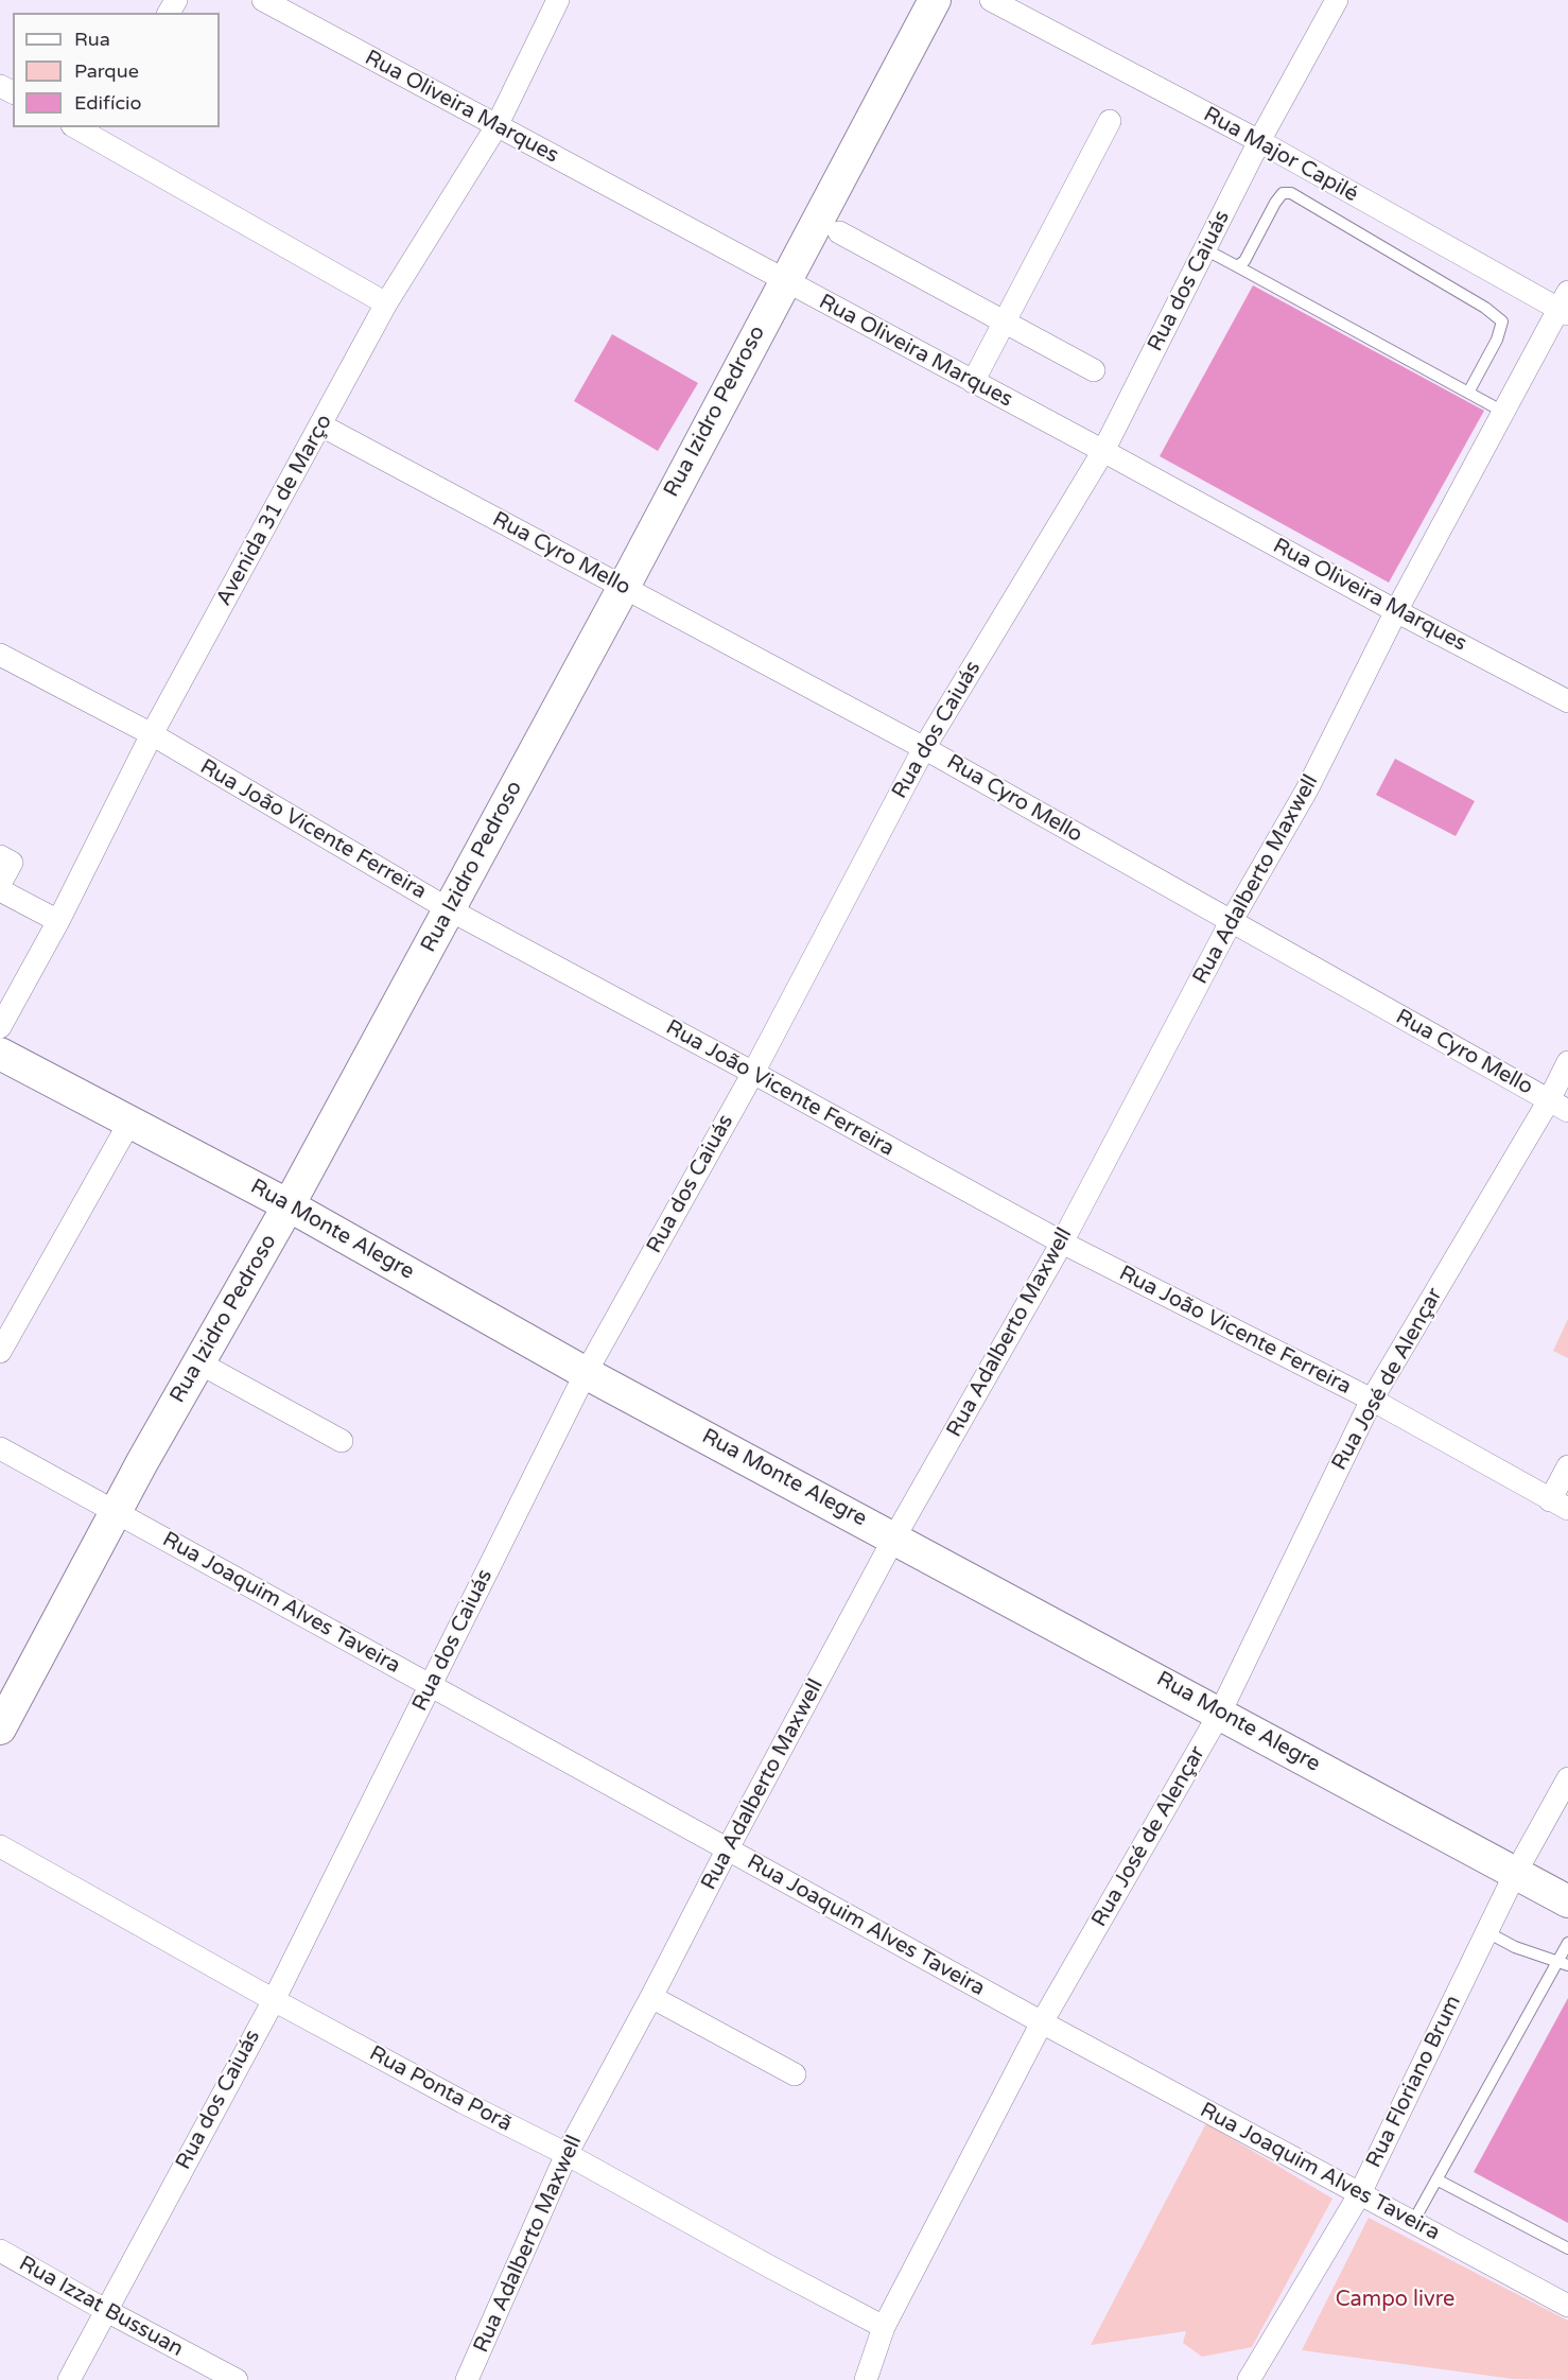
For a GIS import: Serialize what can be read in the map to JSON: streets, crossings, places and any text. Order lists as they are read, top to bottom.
{
  "streets": {
    "street": [
      "Rua Oliveira Marques",
      "Rua Major Capilé",
      "Rua dos Caiuás",
      "Rua Izidro Pedroso",
      "Avenida 31 de Março",
      "Rua Cyro Mello",
      "Rua João Vicente Ferreira",
      "Rua Adalberto Maxwell",
      "Rua Monte Alegre",
      "Rua José de Alençar",
      "Rua Joaquim Alves Taveira",
      "Rua Floriano Brum",
      "Rua Ponta Porã",
      "Rua Izzat Bussuan"
    ]
  },
  "crossings": [
    ["Rua Oliveira Marques", "Rua dos Caiuás"],
    ["Rua Oliveira Marques", "Rua Izidro Pedroso"],
    ["Rua Oliveira Marques", "Avenida 31 de Março"],
    ["Rua Oliveira Marques", "Rua Adalberto Maxwell"],
    ["Rua Major Capilé", "Rua dos Caiuás"],
    ["Rua Major Capilé", "Rua Adalberto Maxwell"],
    ["Rua dos Caiuás", "Rua Cyro Mello"],
    ["Rua dos Caiuás", "Rua João Vicente Ferreira"],
    ["Rua dos Caiuás", "Rua Monte Alegre"],
    ["Rua dos Caiuás", "Rua Joaquim Alves Taveira"],
    ["Rua dos Caiuás", "Rua Ponta Porã"],
    ["Rua dos Caiuás", "Rua Izzat Bussuan"],
    ["Rua Izidro Pedroso", "Rua Cyro Mello"],
    ["Rua Izidro Pedroso", "Rua João Vicente Ferreira"],
    ["Rua Izidro Pedroso", "Rua Monte Alegre"],
    ["Rua Izidro Pedroso", "Rua Joaquim Alves Taveira"],
    ["Avenida 31 de Março", "Rua Cyro Mello"],
    ["Avenida 31 de Março", "Rua João Vicente Ferreira"],
    ["Rua Cyro Mello", "Rua Adalberto Maxwell"],
    ["Rua Cyro Mello", "Rua José de Alençar"],
    ["Rua João Vicente Ferreira", "Rua Adalberto Maxwell"],
    ["Rua João Vicente Ferreira", "Rua José de Alençar"],
    ["Rua Adalberto Maxwell", "Rua Monte Alegre"],
    ["Rua Adalberto Maxwell", "Rua Joaquim Alves Taveira"],
    ["Rua Adalberto Maxwell", "Rua Ponta Porã"],
    ["Rua Monte Alegre", "Rua José de Alençar"],
    ["Rua Monte Alegre", "Rua Floriano Brum"],
    ["Rua José de Alençar", "Rua Joaquim Alves Taveira"],
    ["Rua José de Alençar", "Rua Ponta Porã"],
    ["Rua Joaquim Alves Taveira", "Rua Floriano Brum"]
  ],
  "parks": ["Campo livre"],
  "legend": ["Rua", "Parque", "Edifício"]
}
